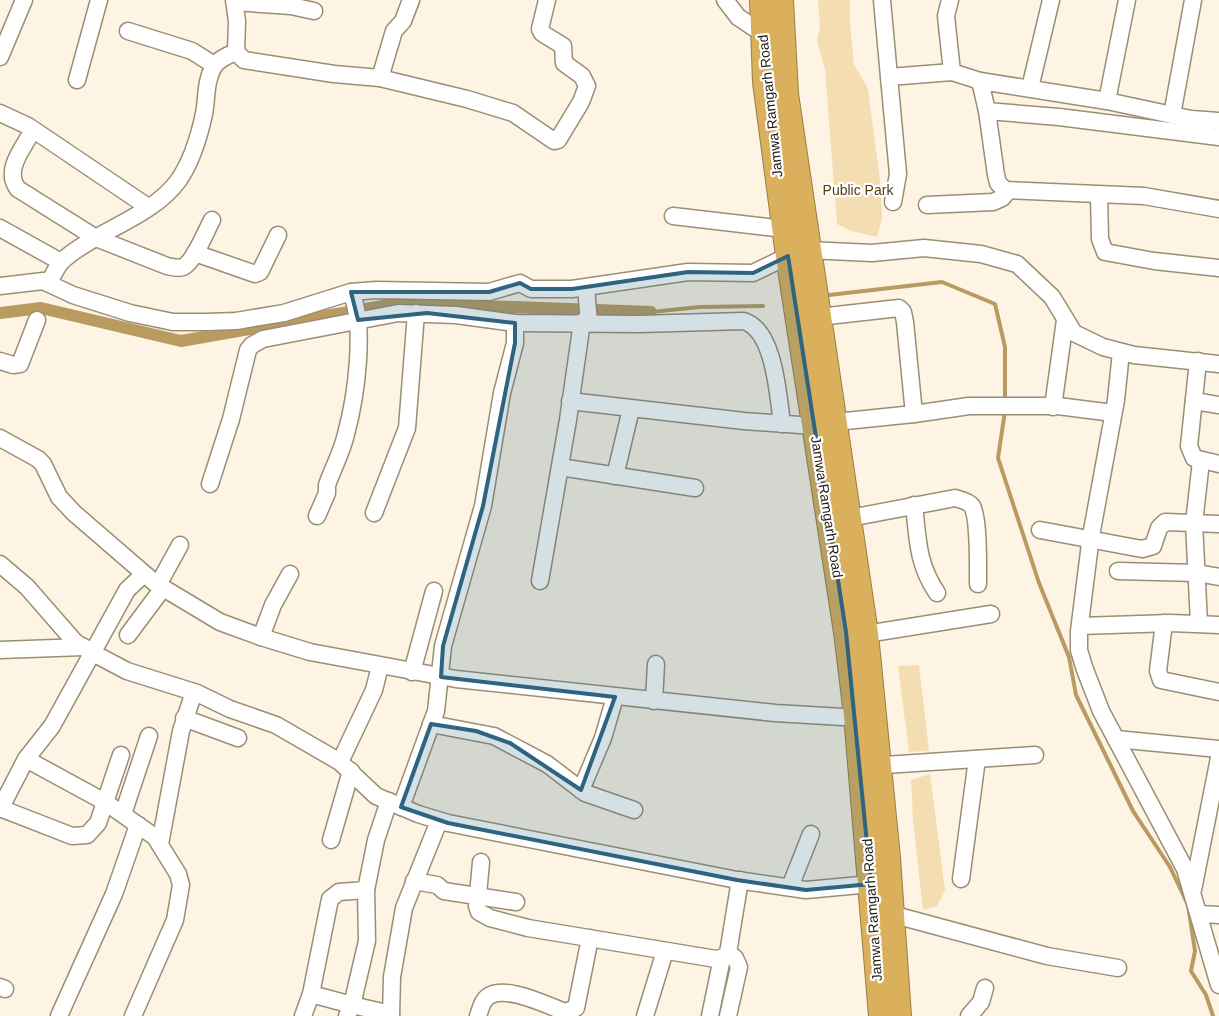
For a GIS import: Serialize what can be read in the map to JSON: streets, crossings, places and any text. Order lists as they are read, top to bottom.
{
  "streets": {
    "highway": ["Jamwa Ramgarh Road"]
  },
  "parks": ["Public Park"]
}
